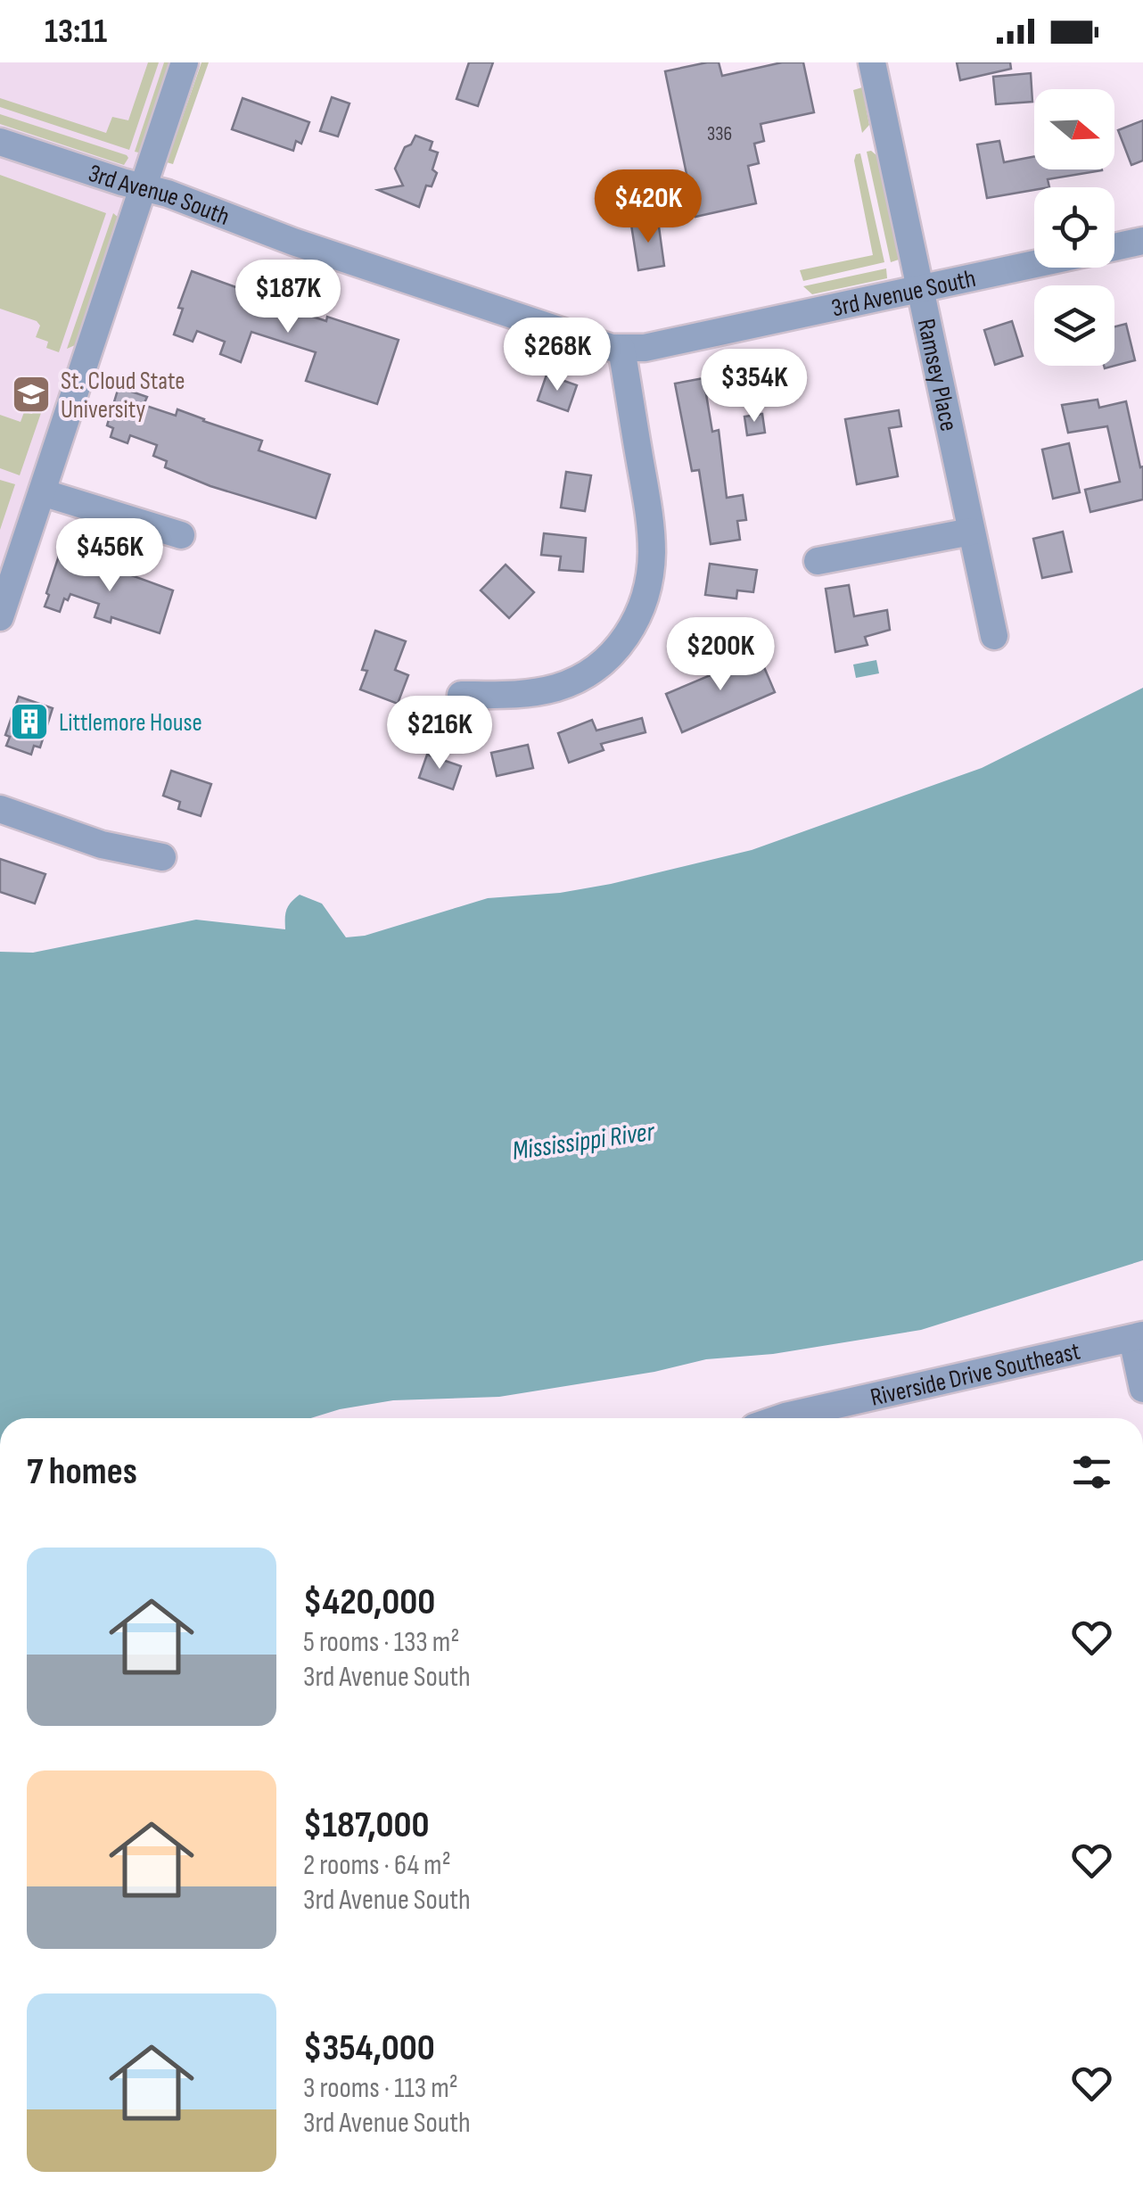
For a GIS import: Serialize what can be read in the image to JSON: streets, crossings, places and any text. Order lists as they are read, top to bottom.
{
  "streets": {
    "street": ["3rd Avenue South", "Ramsey Place", "Riverside Drive Southeast"]
  },
  "crossings": [
    ["3rd Avenue South", "Ramsey Place"]
  ],
  "water": ["Mississippi River"],
  "places": {
    "school or university": ["St. Cloud State University"],
    "building": ["Littlemore House"]
  },
  "house_numbers": ["336"],
  "north": "right",
  "page": {
    "status": "13:11",
    "price": [
      "$420K",
      "$187K",
      "$268K",
      "$354K",
      "$456K",
      "$200K",
      "$216K"
    ],
    "heading": "7 homes",
    "list": [
      {
        "name": "$420,000",
        "note": "5 rooms · 133 m² · 3rd Avenue South"
      },
      {
        "name": "$187,000",
        "note": "2 rooms · 64 m² · 3rd Avenue South"
      },
      {
        "name": "$354,000",
        "note": "3 rooms · 113 m² · 3rd Avenue South"
      }
    ]
  }
}
